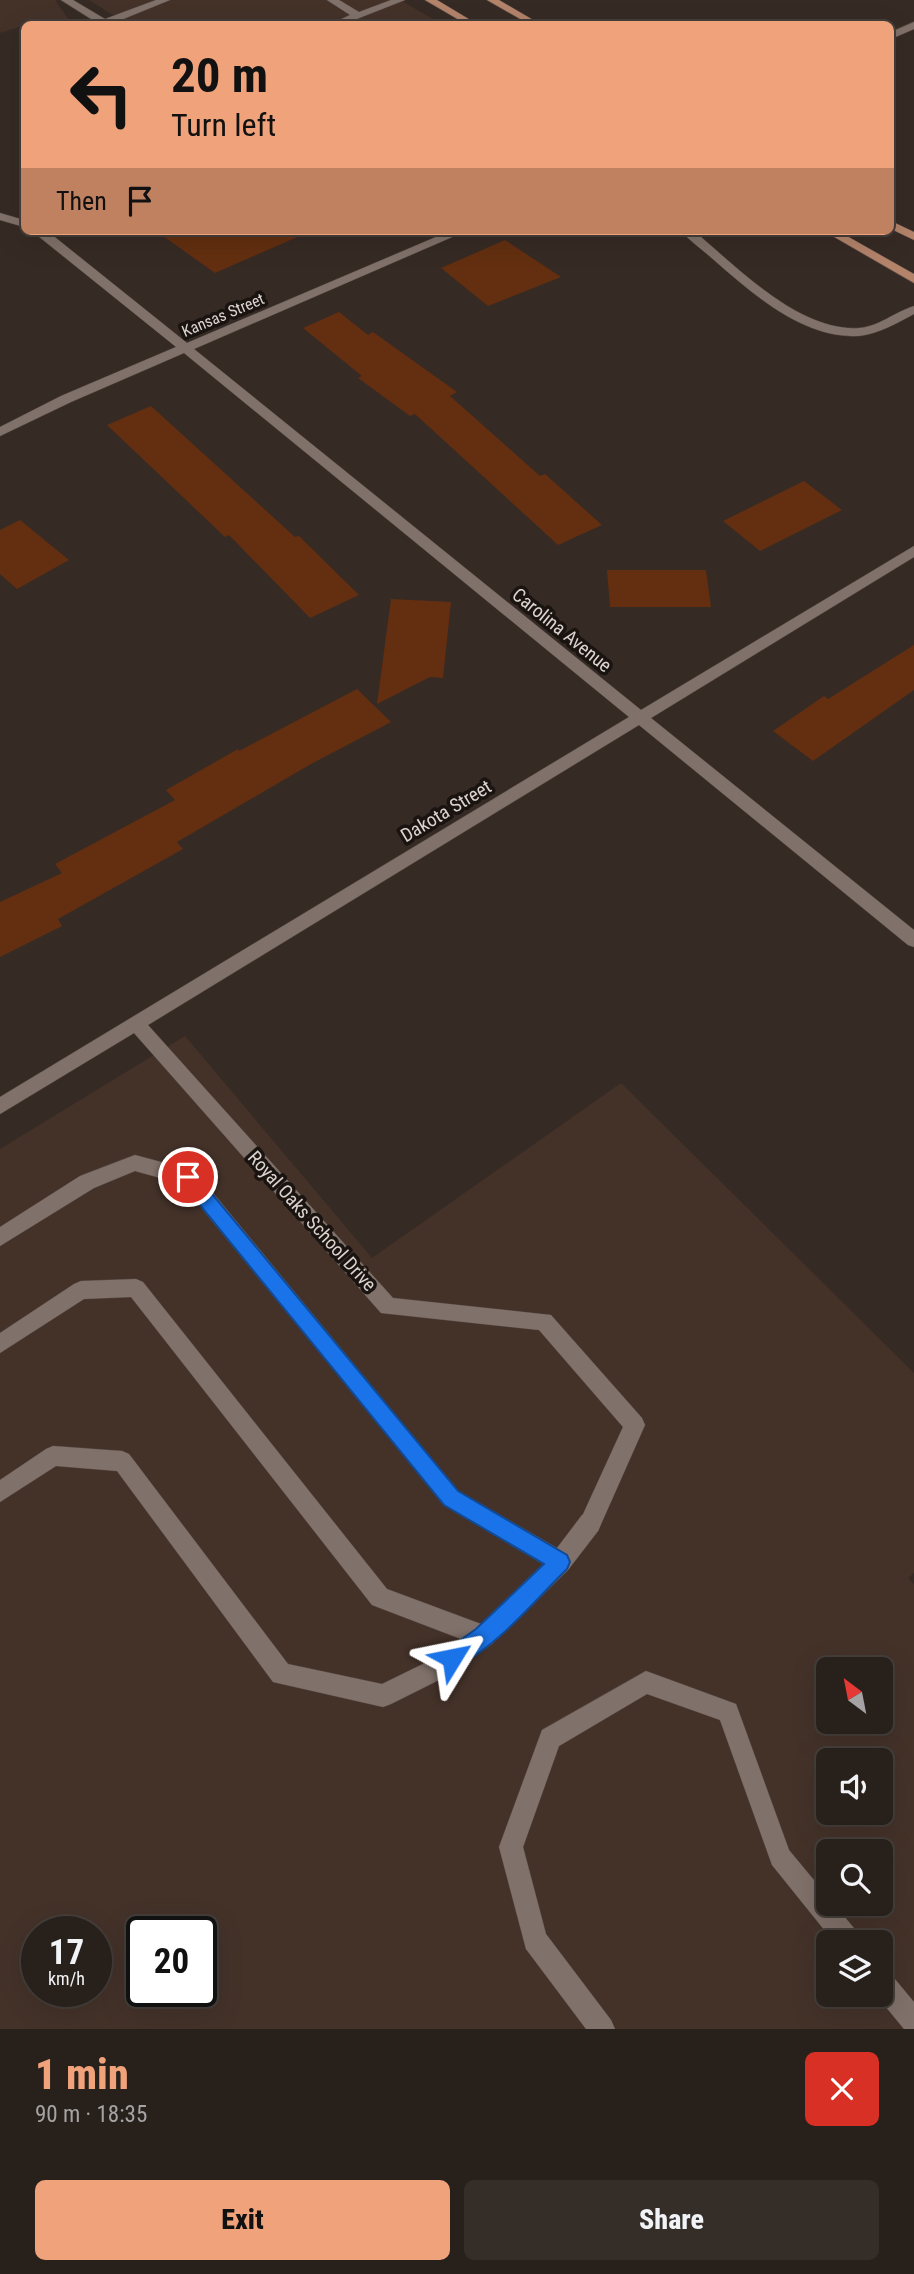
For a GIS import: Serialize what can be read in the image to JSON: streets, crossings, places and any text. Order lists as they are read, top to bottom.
{
  "streets": {
    "street": [
      "Kansas Street",
      "Carolina Avenue",
      "Dakota Street",
      "Royal Oaks School Drive"
    ]
  },
  "crossings": [
    ["Kansas Street", "Carolina Avenue"],
    ["Carolina Avenue", "Dakota Street"],
    ["Dakota Street", "Royal Oaks School Drive"]
  ],
  "north": "top left",
  "page": {
    "turn": ["20 m", "Turn left"],
    "then": "Then",
    "speed": "17 km/h",
    "limit": "20",
    "heading": ["1 min", "90 m · 18:35"],
    "buttons": ["Exit", "Share"]
  }
}
